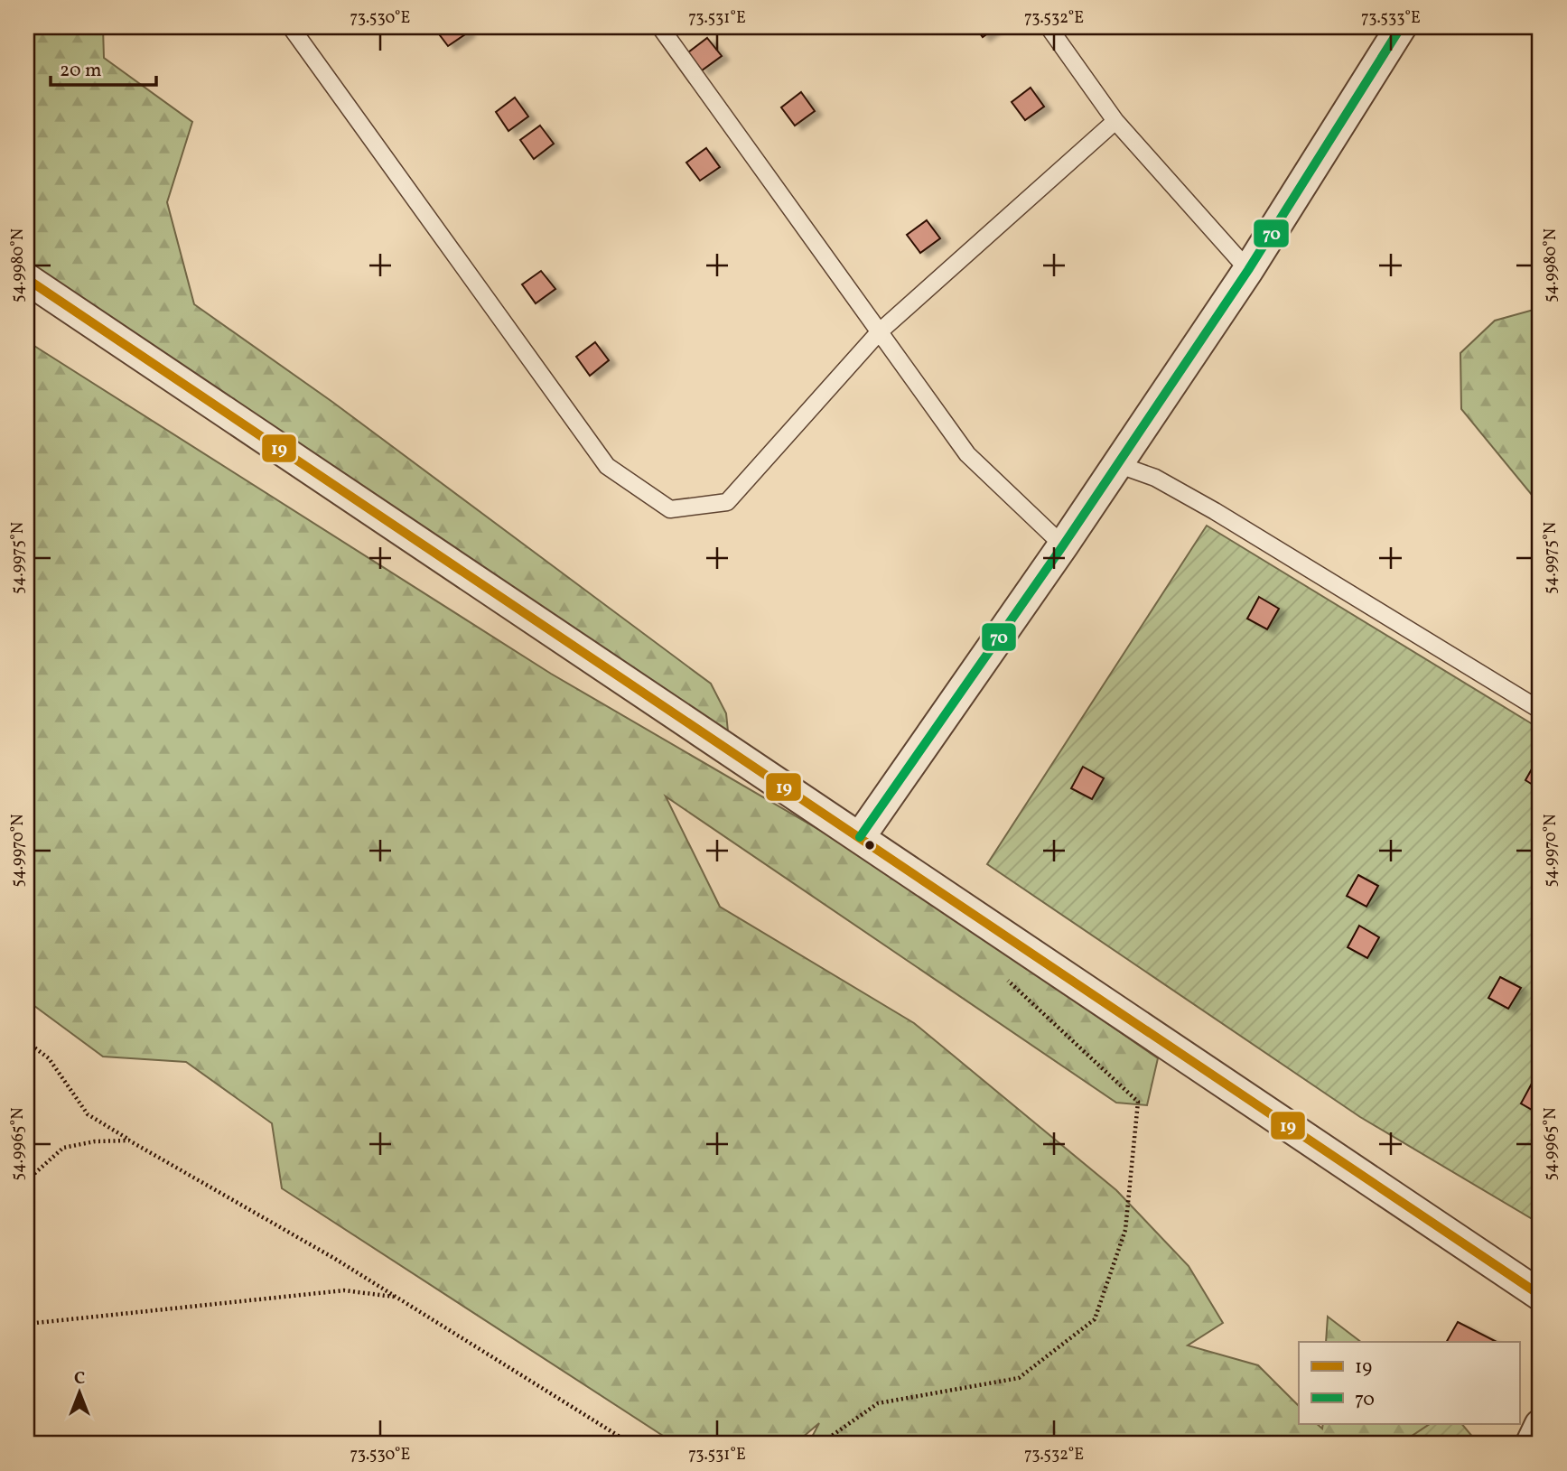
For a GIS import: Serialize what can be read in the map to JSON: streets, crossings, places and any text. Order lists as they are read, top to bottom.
{
  "lines": ["transit line 70", "transit line 19"],
  "legend": ["19", "70"],
  "scale_bar": "20 m",
  "north": "top",
  "coordinates": [
    "73.530°E",
    "73.531°E",
    "73.532°E",
    "73.533°E",
    "54.9980°N",
    "54.9975°N",
    "54.9970°N",
    "54.9965°N"
  ]
}
